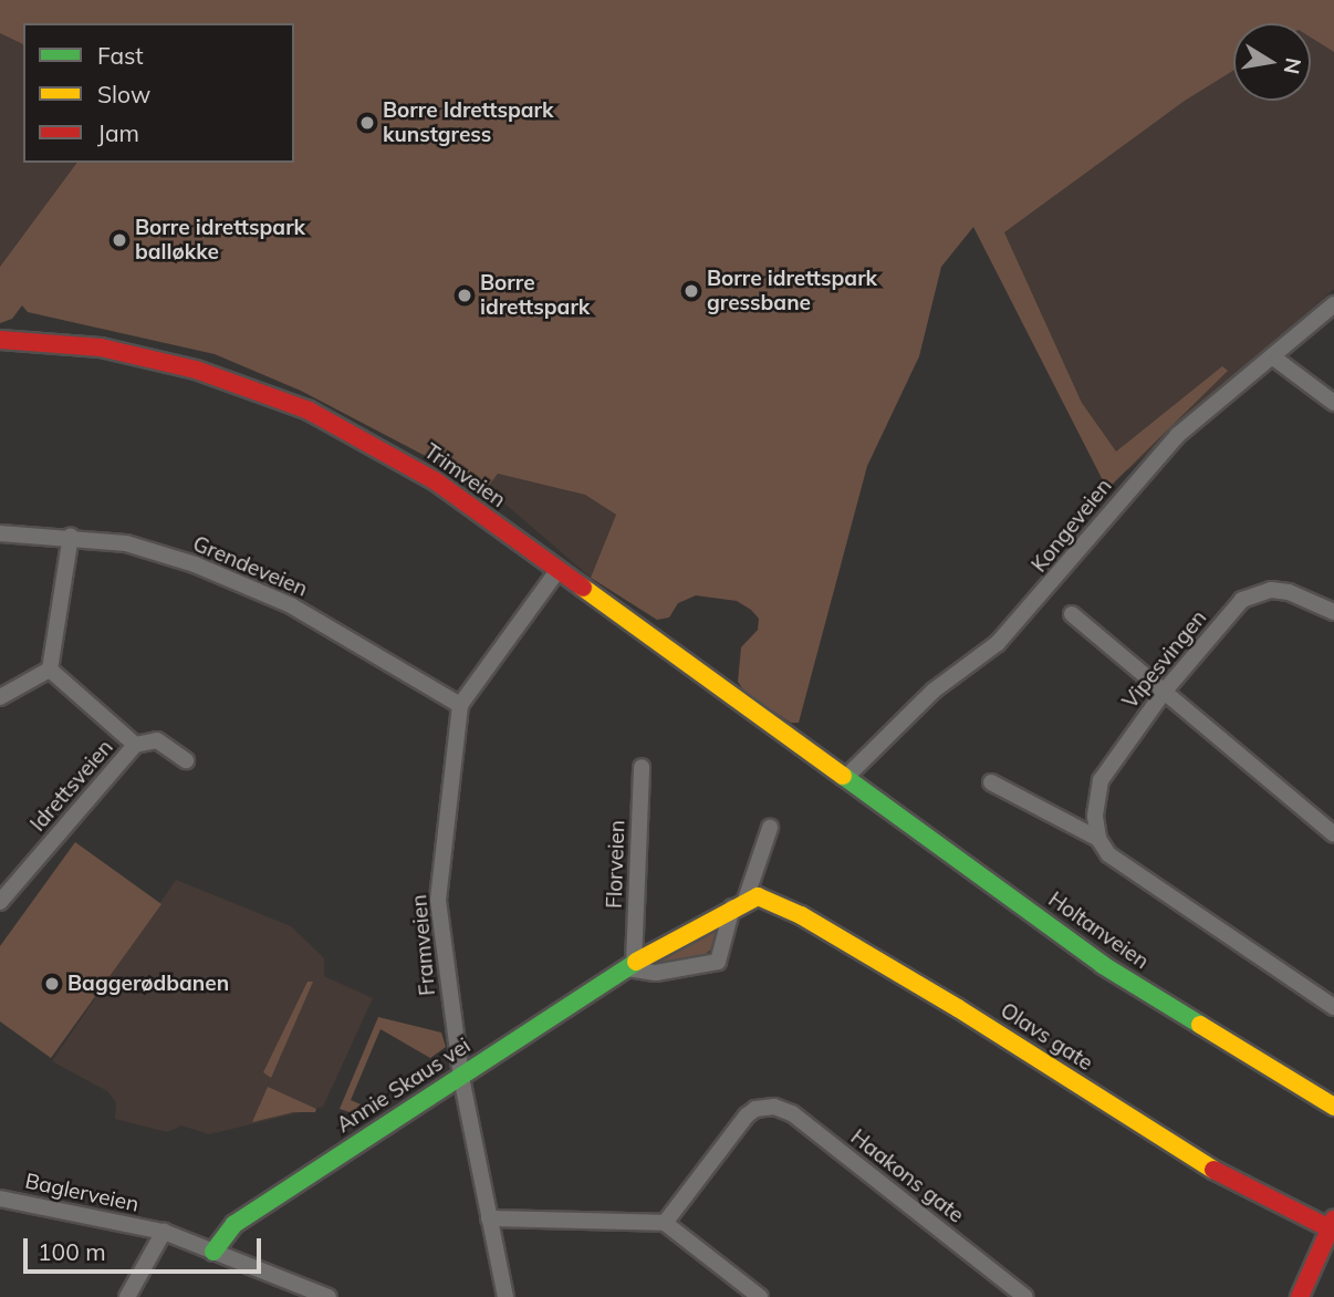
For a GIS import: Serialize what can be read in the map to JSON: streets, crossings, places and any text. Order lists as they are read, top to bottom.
{
  "streets": {
    "main road": [
      "Trimveien",
      "Holtanveien",
      "Olavs gate",
      "Annie Skaus vei"
    ],
    "street": [
      "Kongeveien",
      "Grendeveien",
      "Vipesvingen",
      "Idrettsveien",
      "Florveien",
      "Framveien",
      "Haakons gate",
      "Baglerveien"
    ]
  },
  "crossings": [
    ["Trimveien", "Kongeveien"],
    ["Trimveien", "Holtanveien"],
    ["Trimveien", "Framveien"],
    ["Kongeveien", "Holtanveien"],
    ["Grendeveien", "Framveien"],
    ["Florveien", "Annie Skaus vei"],
    ["Framveien", "Annie Skaus vei"],
    ["Olavs gate", "Annie Skaus vei"],
    ["Annie Skaus vei", "Baglerveien"]
  ],
  "places": [
    "Borre Idrettspark kunstgress",
    "Borre idrettspark balløkke",
    "Borre idrettspark gressbane",
    "Borre idrettspark",
    "Baggerødbanen"
  ],
  "legend": ["Fast", "Slow", "Jam"],
  "scale_bar": "100 m",
  "north": "right"
}
